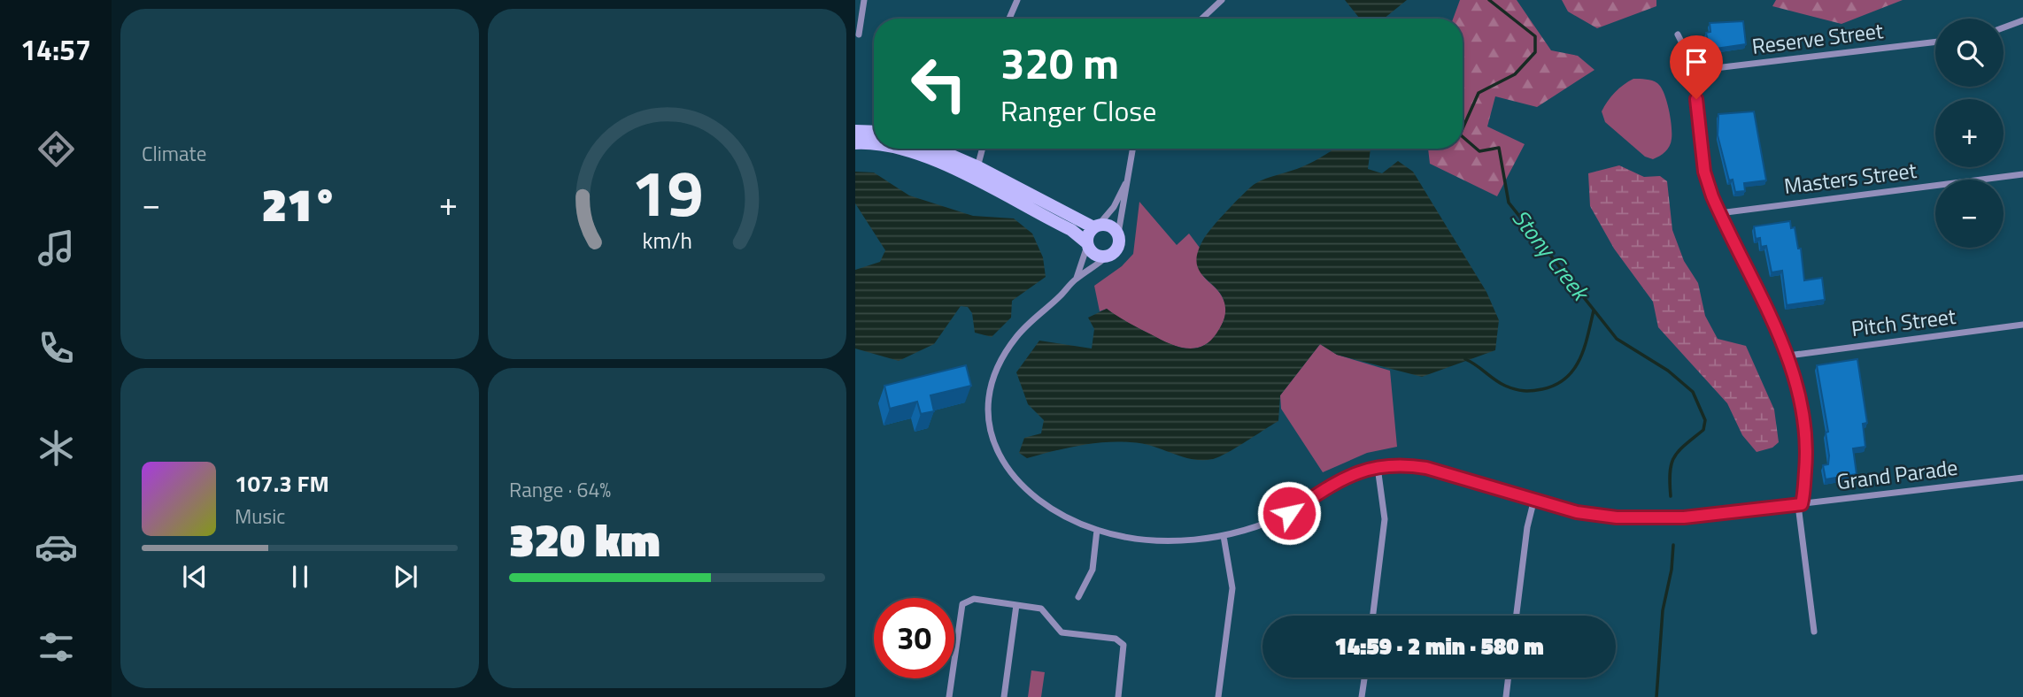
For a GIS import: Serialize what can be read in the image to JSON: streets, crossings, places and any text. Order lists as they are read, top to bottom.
{
  "streets": {
    "street": [
      "Reserve Street",
      "Masters Street",
      "Pitch Street",
      "Grand Parade"
    ]
  },
  "water": ["Stony Creek"],
  "page": {
    "tabs": "14:57",
    "tile": [
      "Climate",
      ["Range · 64%", "320 km"]
    ],
    "map_buttons": ["+", "−"],
    "turn": ["320 m", "Ranger Close"],
    "heat": ["−", "21°", "+"],
    "song": ["107.3 FM", "Music"],
    "limit": "30",
    "trip": "14:59 · 2 min · 580 m",
    "gauge": ["19", "km/h"]
  }
}
